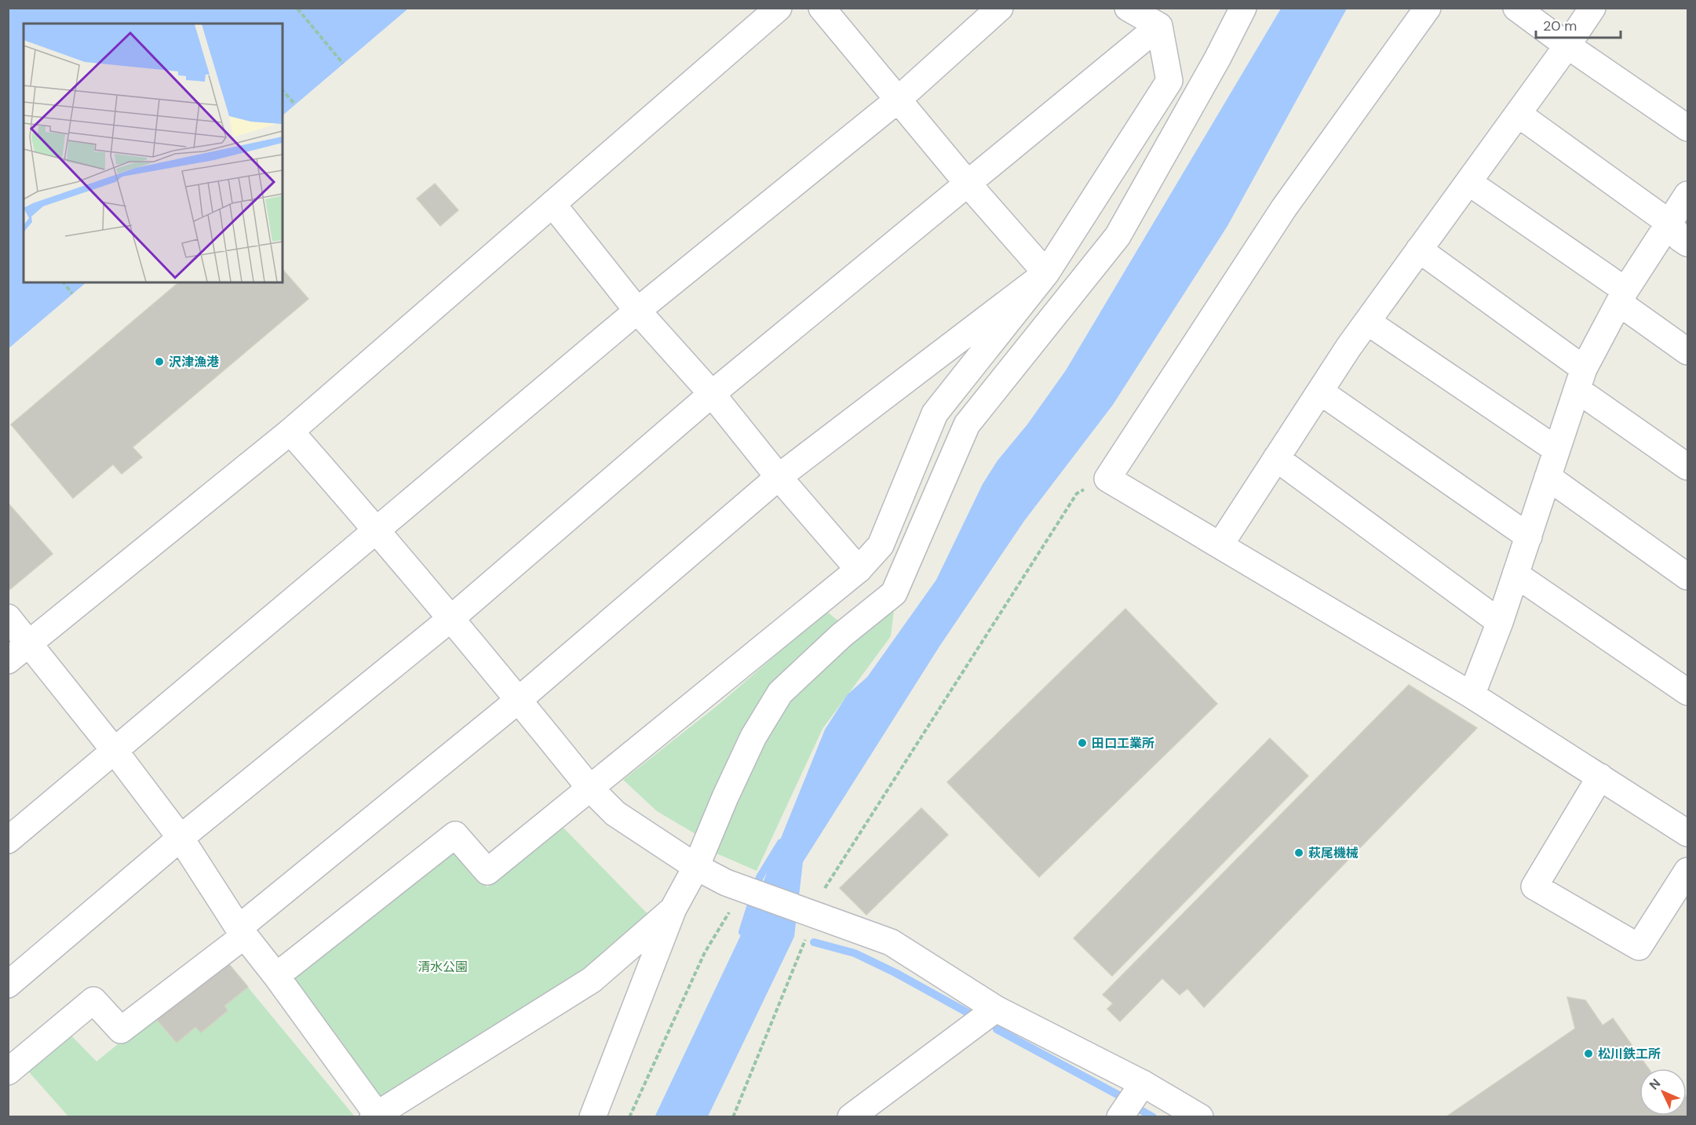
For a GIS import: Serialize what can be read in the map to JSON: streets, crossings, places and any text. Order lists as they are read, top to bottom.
{
  "parks": ["清水公園"],
  "places": [
    "沢津漁港",
    "田口工業所",
    "萩尾機械",
    "松川鉄工所"
  ],
  "scale_bar": "20 m",
  "north": "top left"
}
